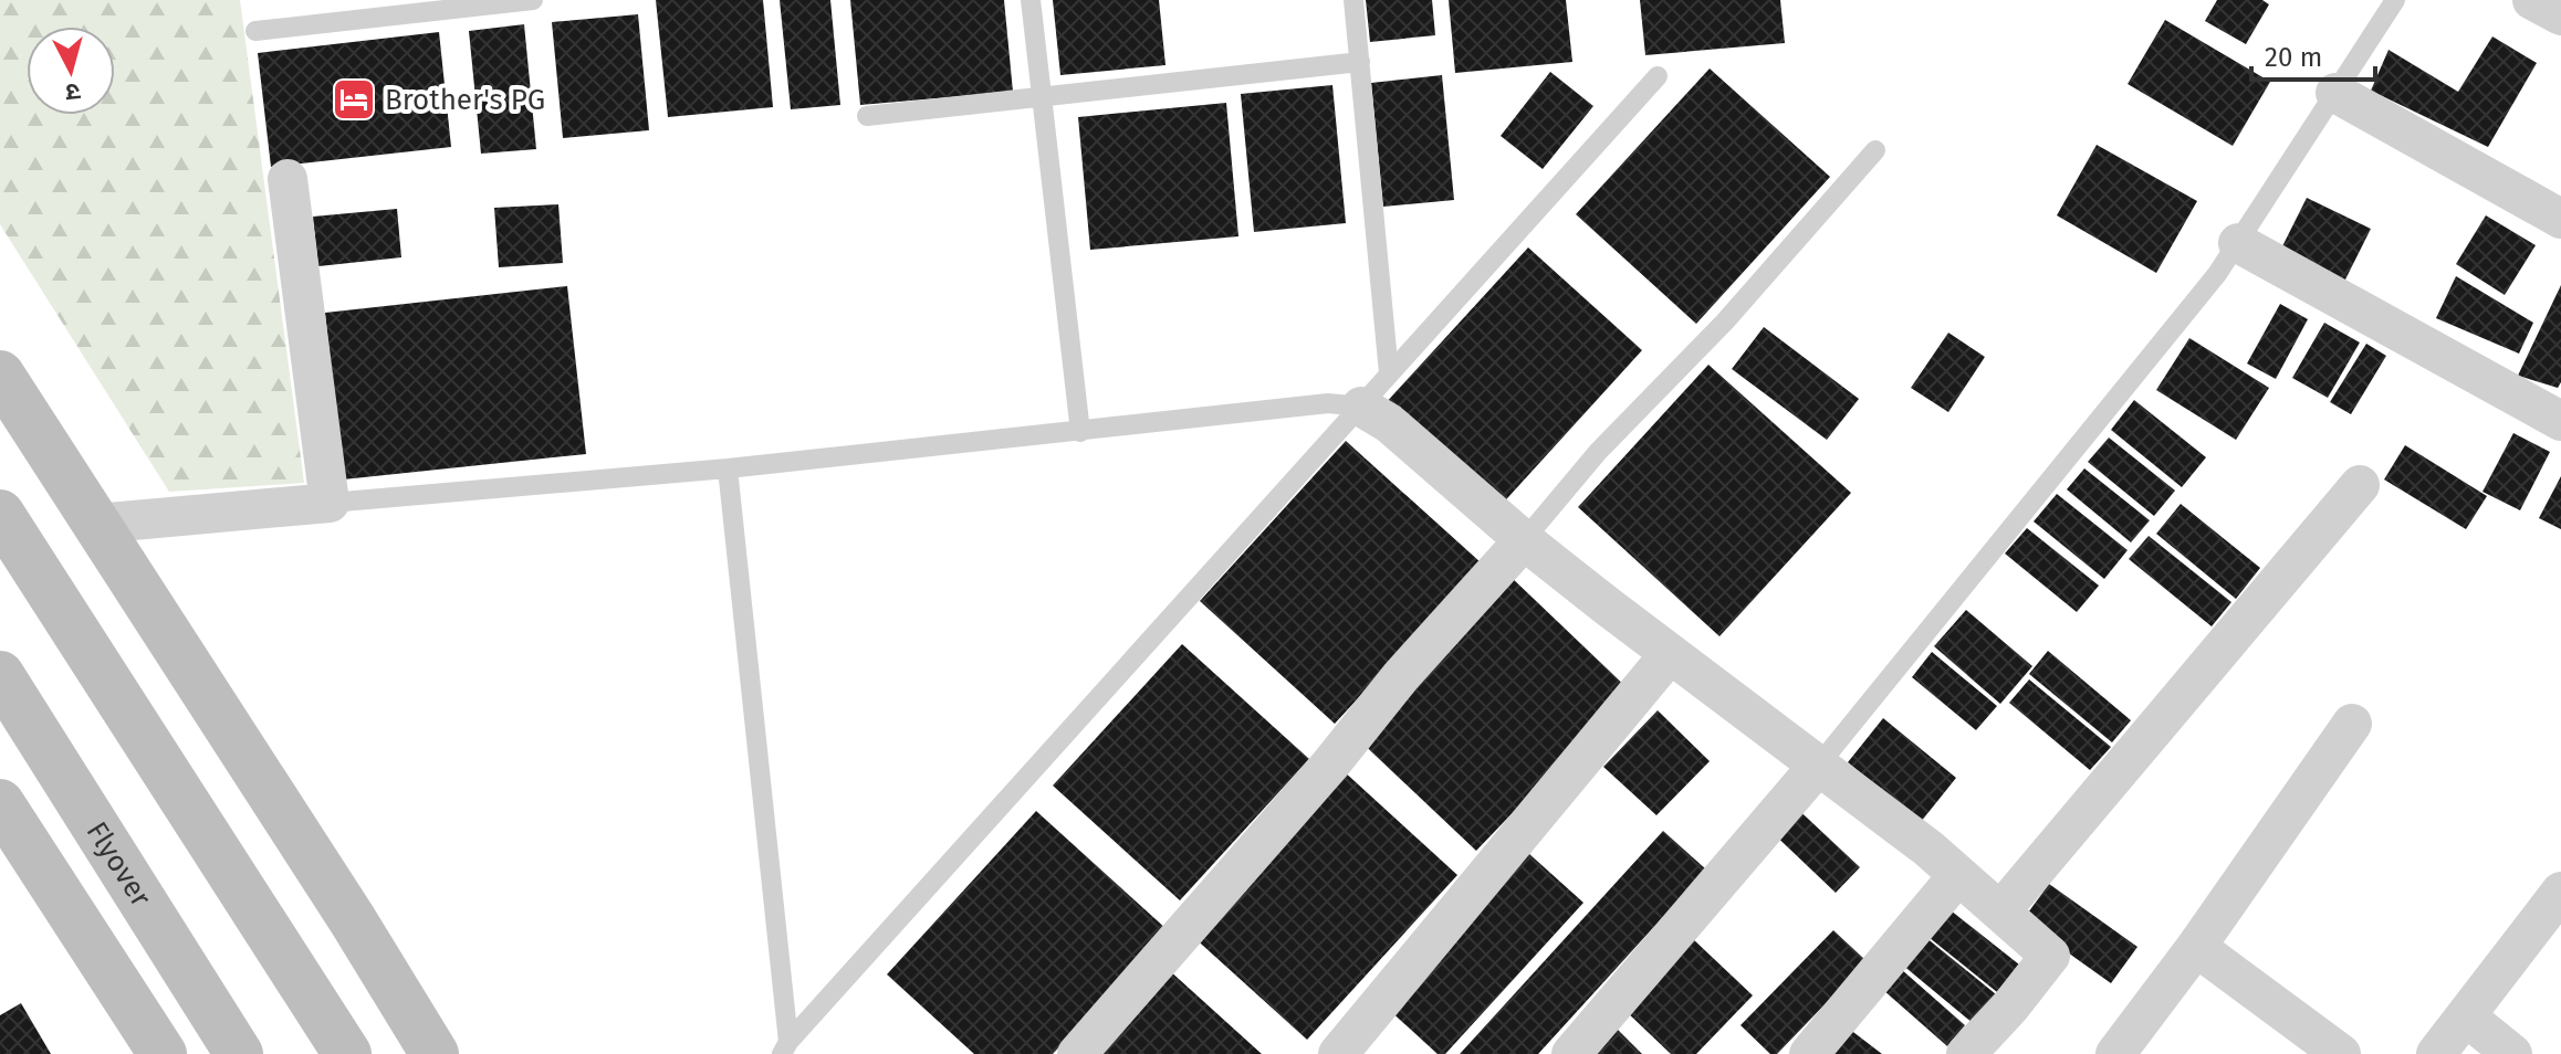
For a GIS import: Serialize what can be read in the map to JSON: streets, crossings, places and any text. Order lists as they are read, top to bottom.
{
  "streets": {
    "street": ["Flyover"]
  },
  "places": {
    "hotel": ["Brother's PG"]
  },
  "scale_bar": "20 m",
  "north": "bottom"
}
